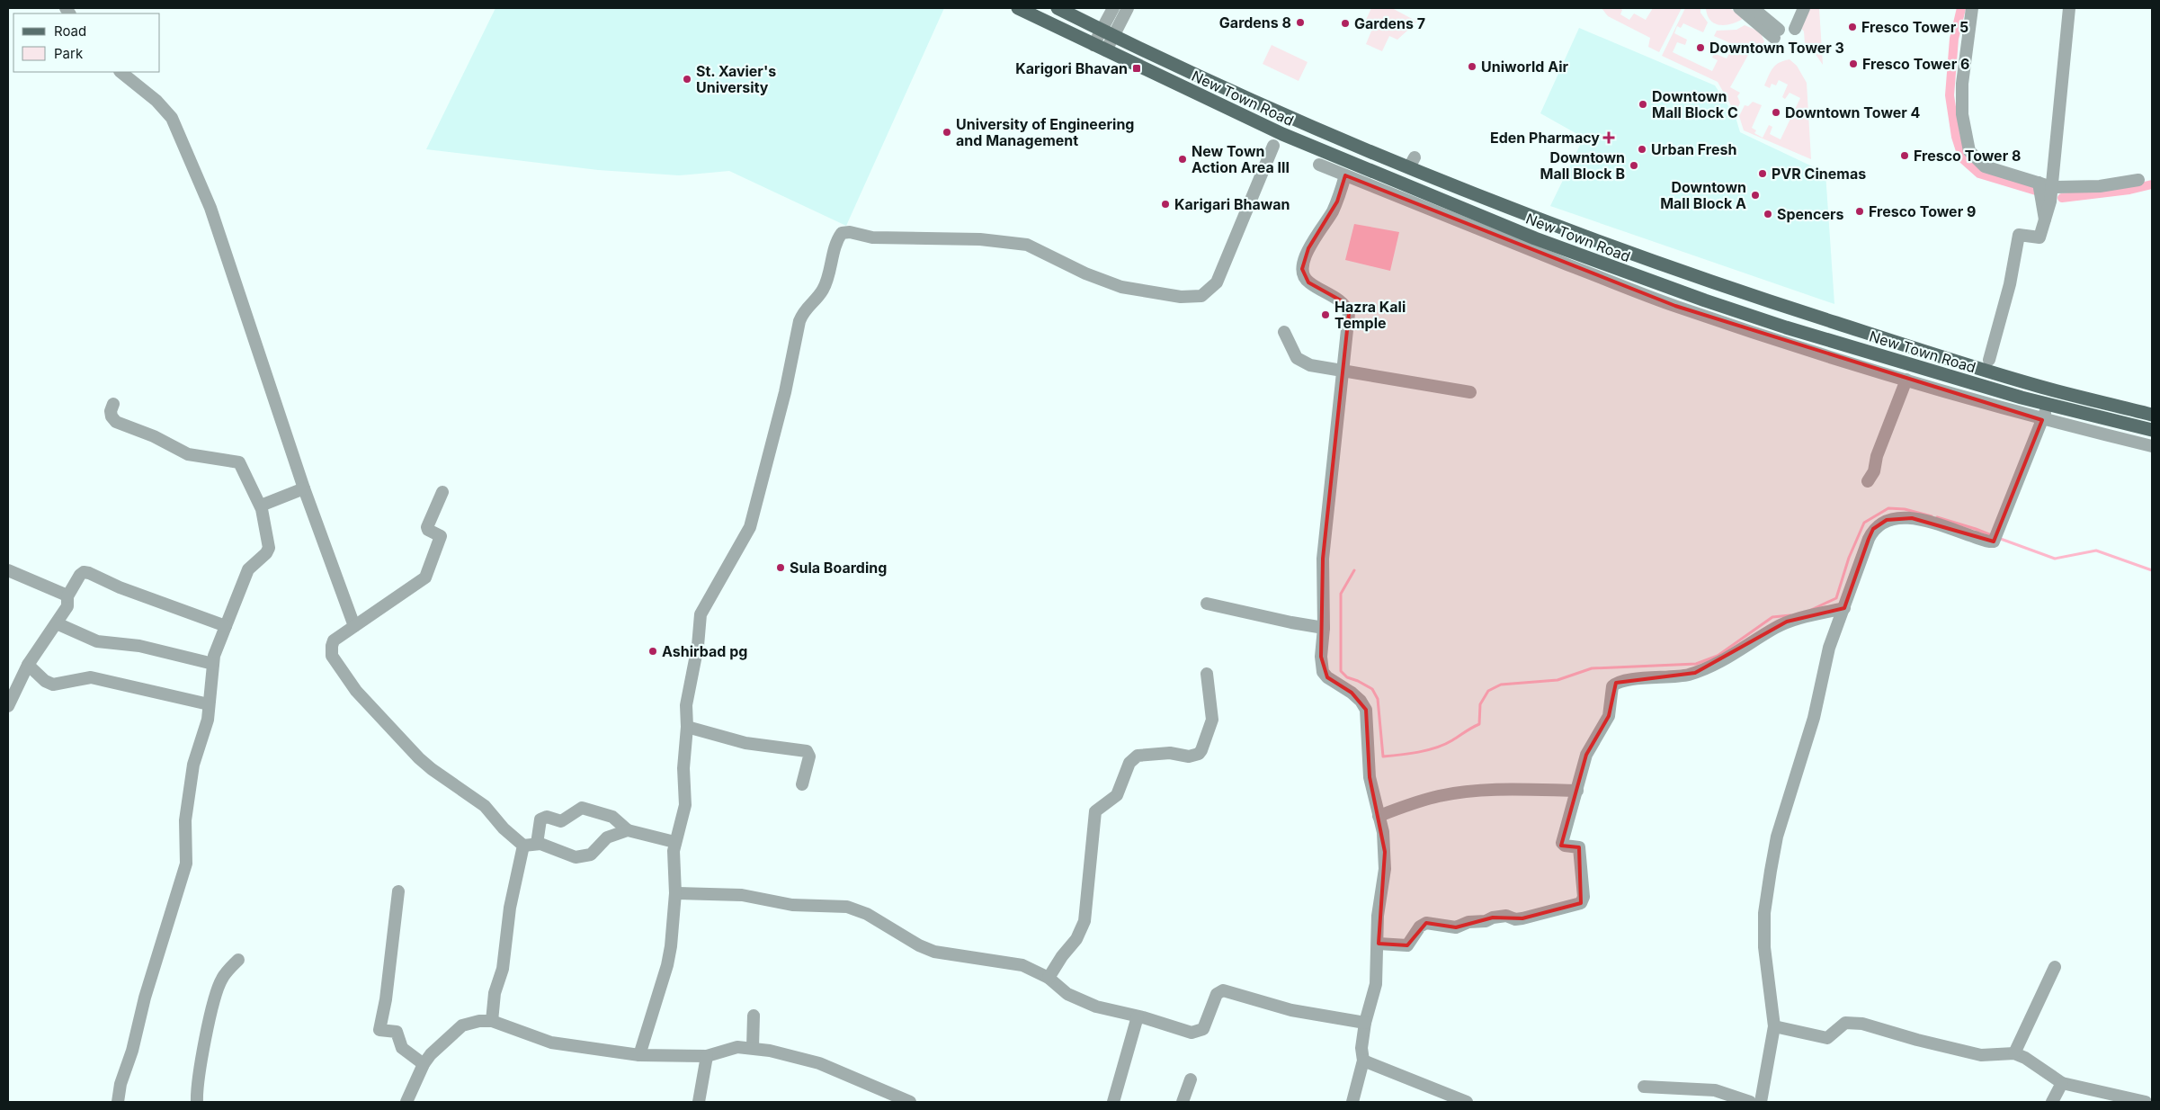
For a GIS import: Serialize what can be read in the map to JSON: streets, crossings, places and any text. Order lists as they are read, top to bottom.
{
  "streets": {
    "main road": ["New Town Road"]
  },
  "places": {
    "other": [
      "Gardens 8",
      "Gardens 7",
      "Fresco Tower 5",
      "Downtown Tower 3",
      "Fresco Tower 6",
      "Uniworld Air",
      "St. Xavier's University",
      "Downtown Mall Block C",
      "Downtown Tower 4",
      "University of Engineering and Management",
      "Urban Fresh",
      "Fresco Tower 8",
      "New Town Action Area III",
      "Downtown Mall Block B",
      "PVR Cinemas",
      "Downtown Mall Block A",
      "Karigari Bhawan",
      "Fresco Tower 9",
      "Spencers",
      "Hazra Kali Temple",
      "Sula Boarding",
      "Ashirbad pg"
    ],
    "transit": ["Karigori Bhavan"],
    "health": ["Eden Pharmacy"]
  },
  "legend": ["Road", "Park"]
}
